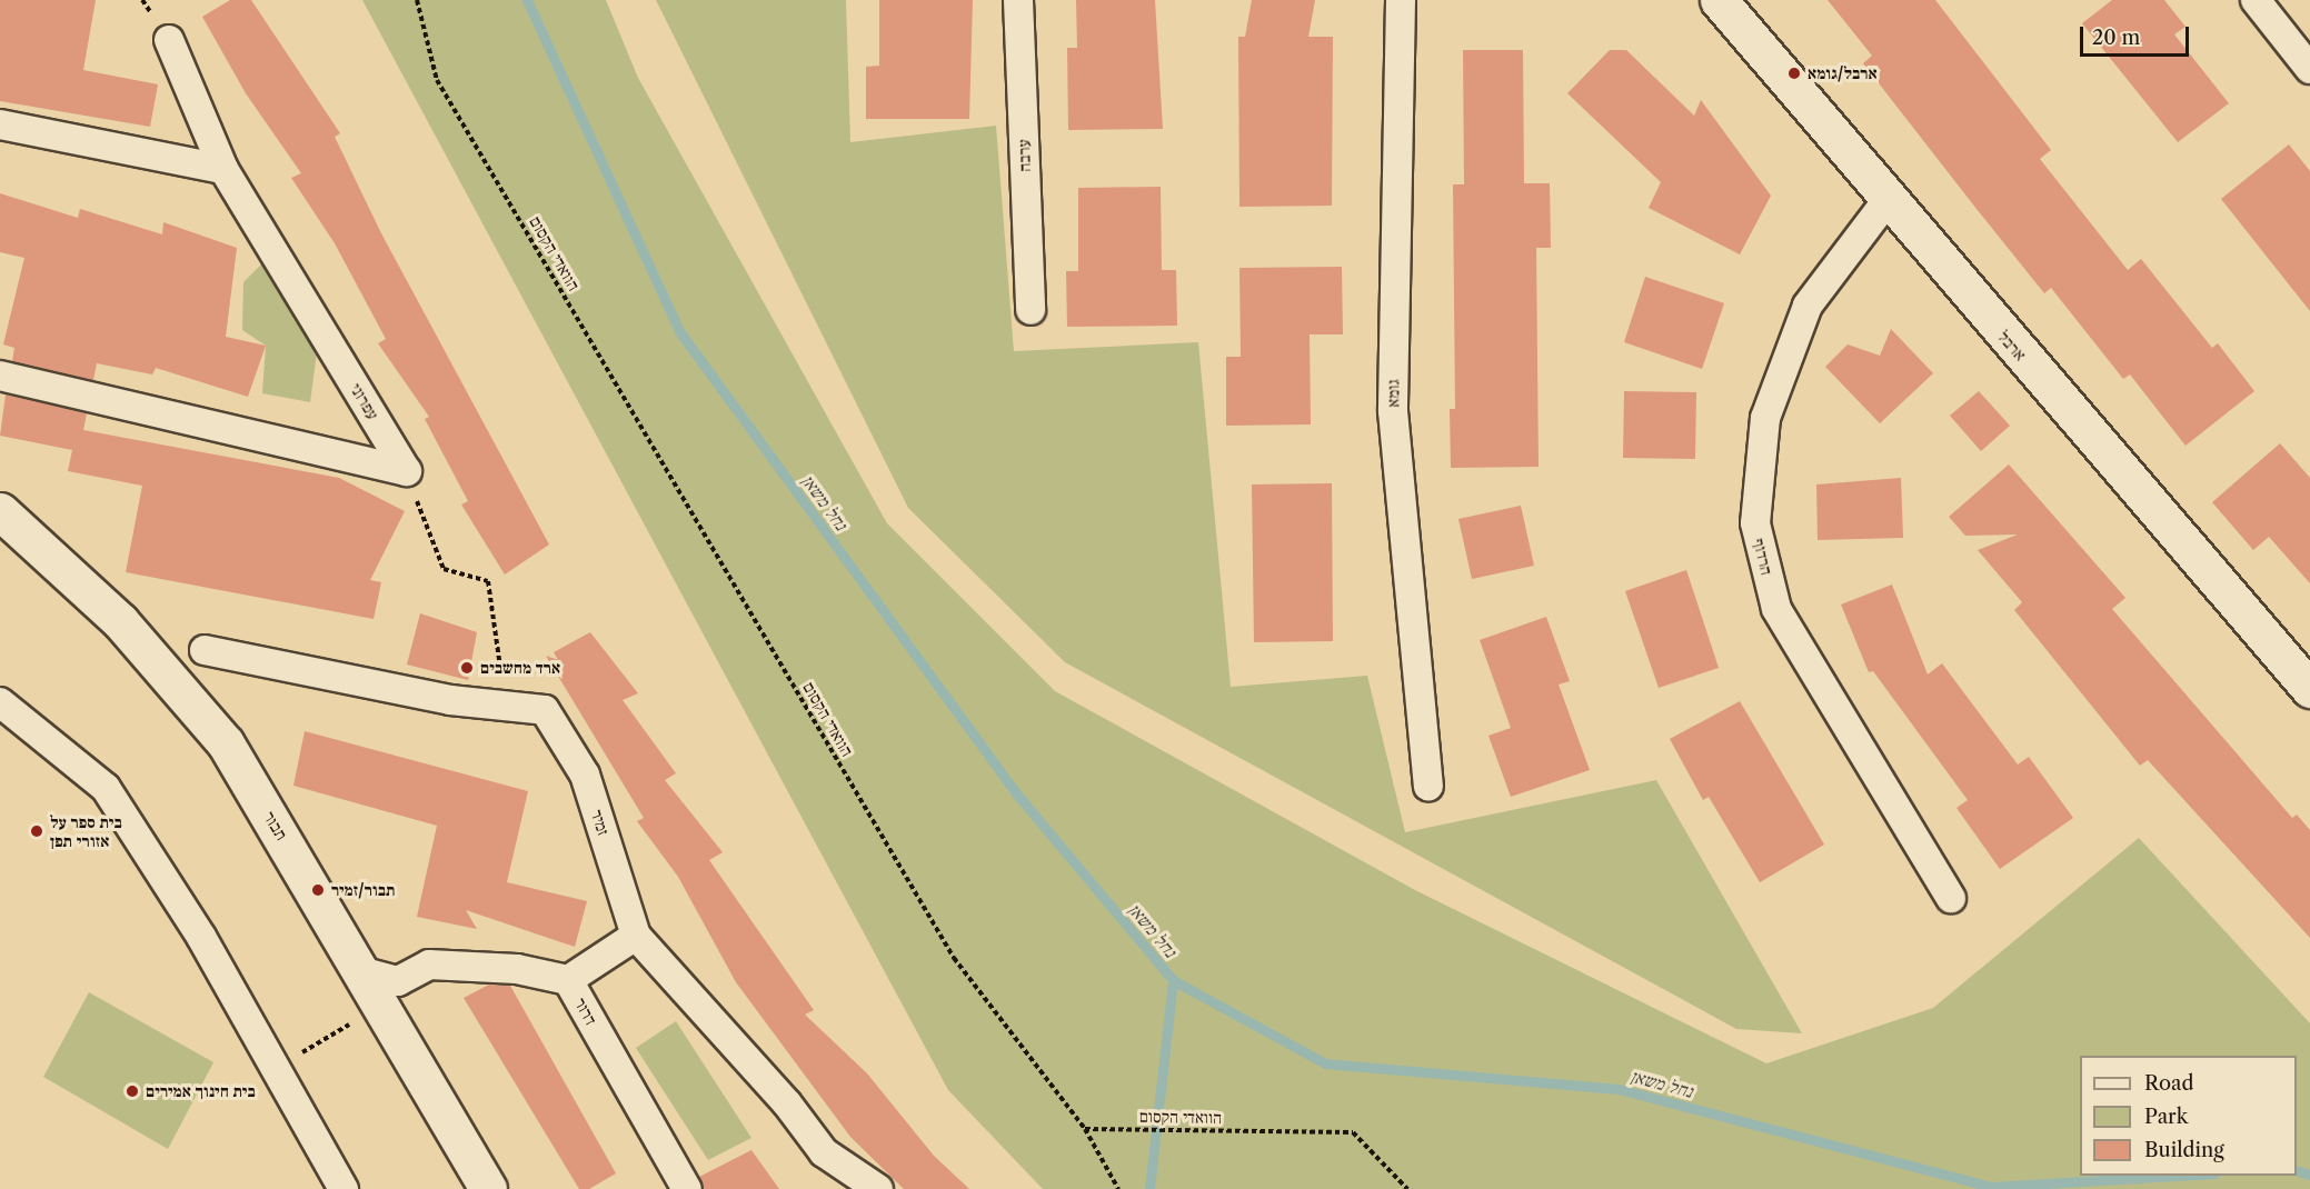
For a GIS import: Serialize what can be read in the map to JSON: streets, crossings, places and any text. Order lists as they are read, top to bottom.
{
  "streets": {
    "street": [
      "ערבה",
      "ארבל",
      "גומא",
      "עפרוני",
      "הרדוף",
      "זמיר",
      "תבור",
      "דרור"
    ],
    "path": ["הוואדי הקסום"]
  },
  "crossings": [
    ["ארבל", "הרדוף"],
    ["תבור", "דרור"]
  ],
  "water": ["נחל משאן"],
  "places": [
    "ארבל/גומא",
    "ארד מחשבים",
    "בית ספר על אזורי תפן",
    "תבור/זמיר",
    "בית חינוך אמירים"
  ],
  "legend": ["Road", "Park", "Building"],
  "scale_bar": "20 m"
}
